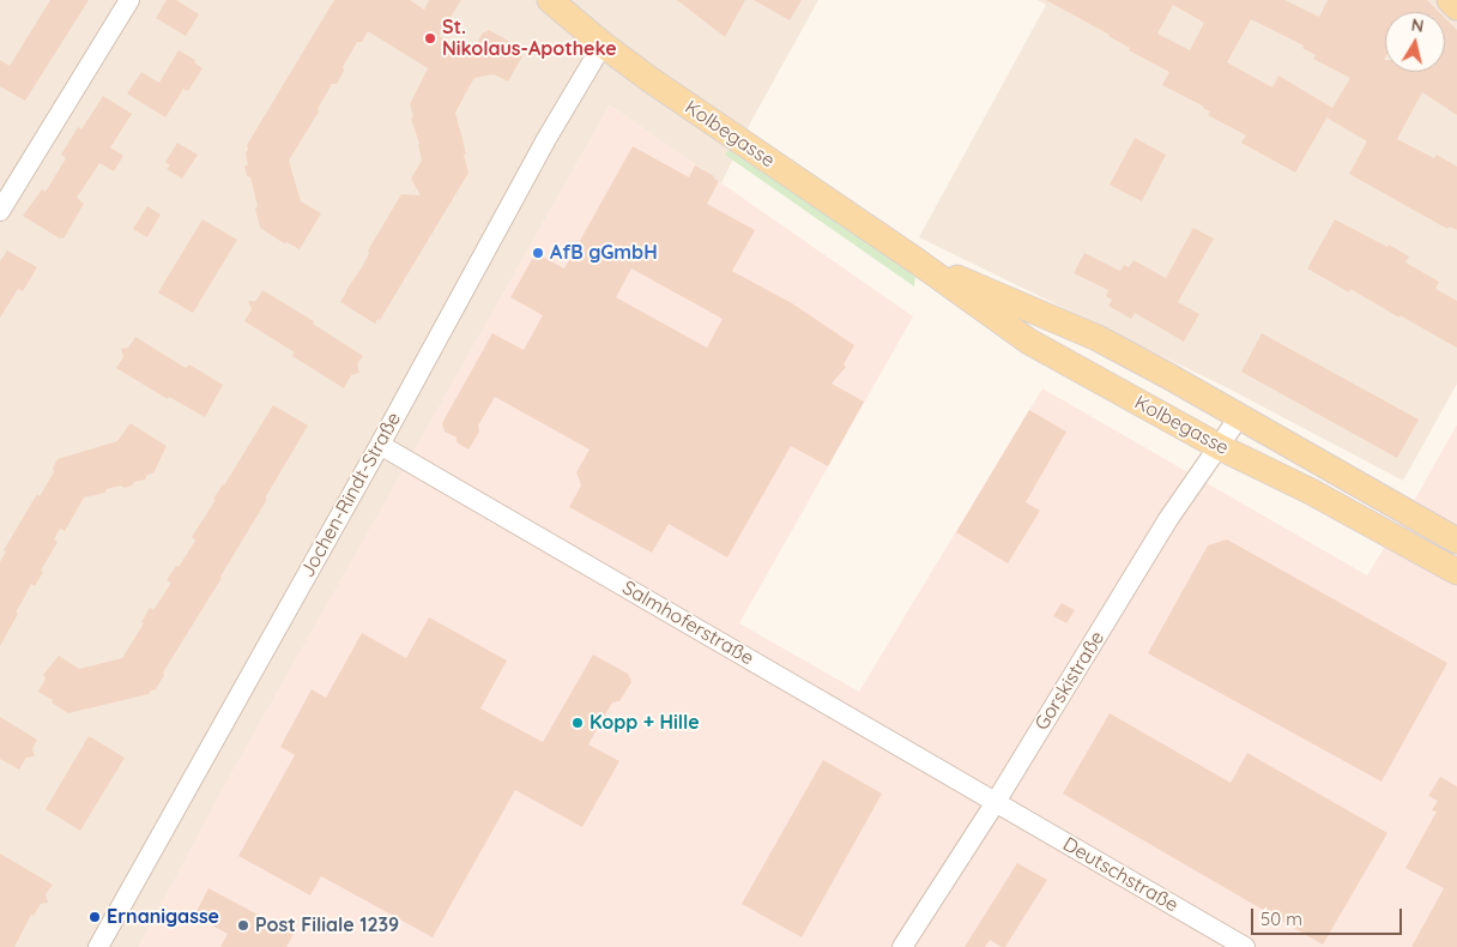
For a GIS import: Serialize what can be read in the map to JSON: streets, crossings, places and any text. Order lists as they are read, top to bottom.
{
  "streets": {
    "main road": ["Kolbegasse"],
    "street": [
      "Jochen-Rindt-Straße",
      "Salmhoferstraße",
      "Gorskistraße",
      "Deutschstraße"
    ]
  },
  "crossings": [
    ["Kolbegasse", "Jochen-Rindt-Straße"],
    ["Kolbegasse", "Gorskistraße"],
    ["Jochen-Rindt-Straße", "Salmhoferstraße"],
    ["Salmhoferstraße", "Gorskistraße"],
    ["Salmhoferstraße", "Deutschstraße"],
    ["Gorskistraße", "Deutschstraße"]
  ],
  "places": [
    "St. Nikolaus-Apotheke",
    "AfB gGmbH",
    "Kopp + Hille",
    "Ernanigasse",
    "Post Filiale 1239"
  ],
  "scale_bar": "50 m",
  "north": "top"
}
